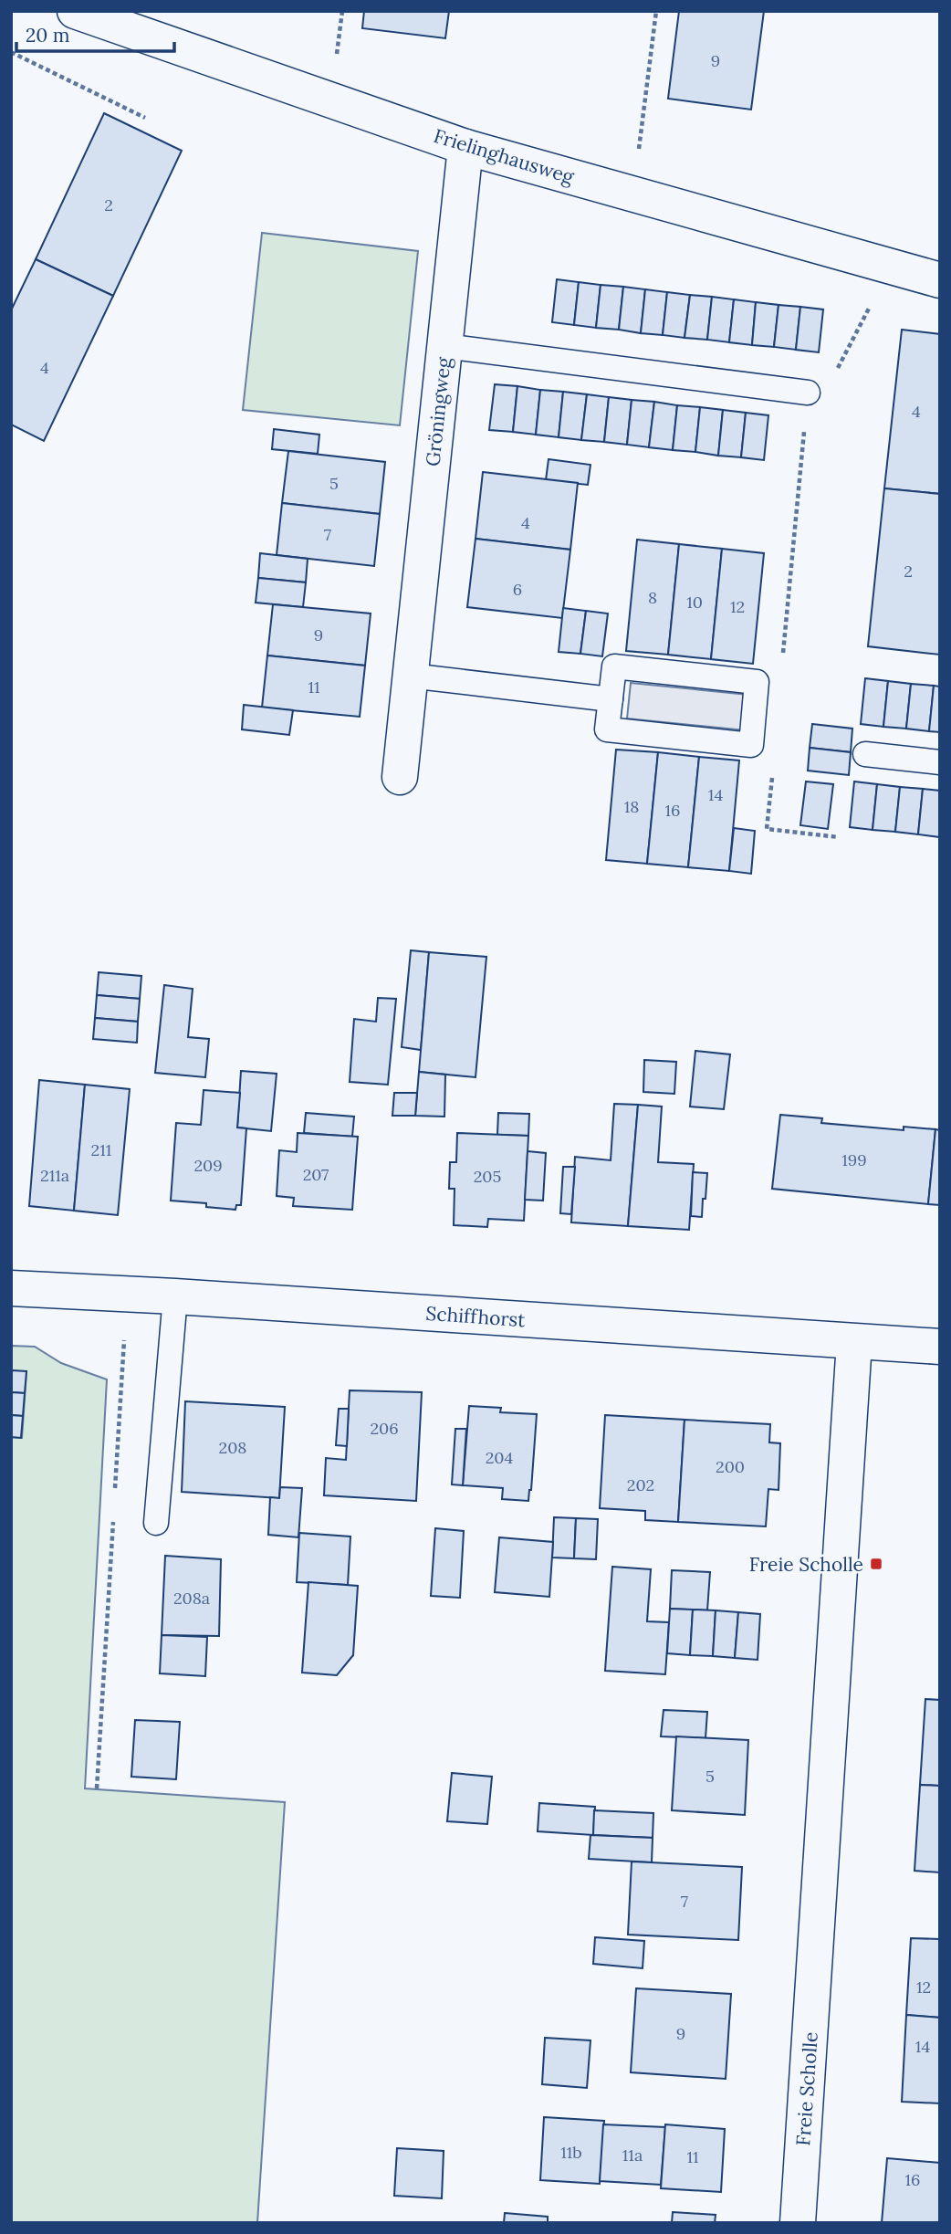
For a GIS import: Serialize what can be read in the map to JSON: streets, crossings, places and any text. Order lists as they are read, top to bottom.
{
  "streets": {
    "street": [
      "Frielinghausweg",
      "Gröningweg",
      "Schiffhorst",
      "Freie Scholle"
    ]
  },
  "crossings": [
    ["Frielinghausweg", "Gröningweg"],
    ["Schiffhorst", "Freie Scholle"]
  ],
  "places": {
    "transit": ["Freie Scholle"]
  },
  "house_numbers": [
    "9",
    "2",
    "4",
    "4",
    "5",
    "4",
    "7",
    "2",
    "6",
    "8",
    "10",
    "12",
    "9",
    "11",
    "14",
    "18",
    "16",
    "211",
    "199",
    "209",
    "207",
    "211a",
    "205",
    "206",
    "208",
    "204",
    "200",
    "202",
    "208a",
    "5",
    "7",
    "12",
    "9",
    "14",
    "11b",
    "11a",
    "11",
    "16"
  ],
  "scale_bar": "20 m"
}
